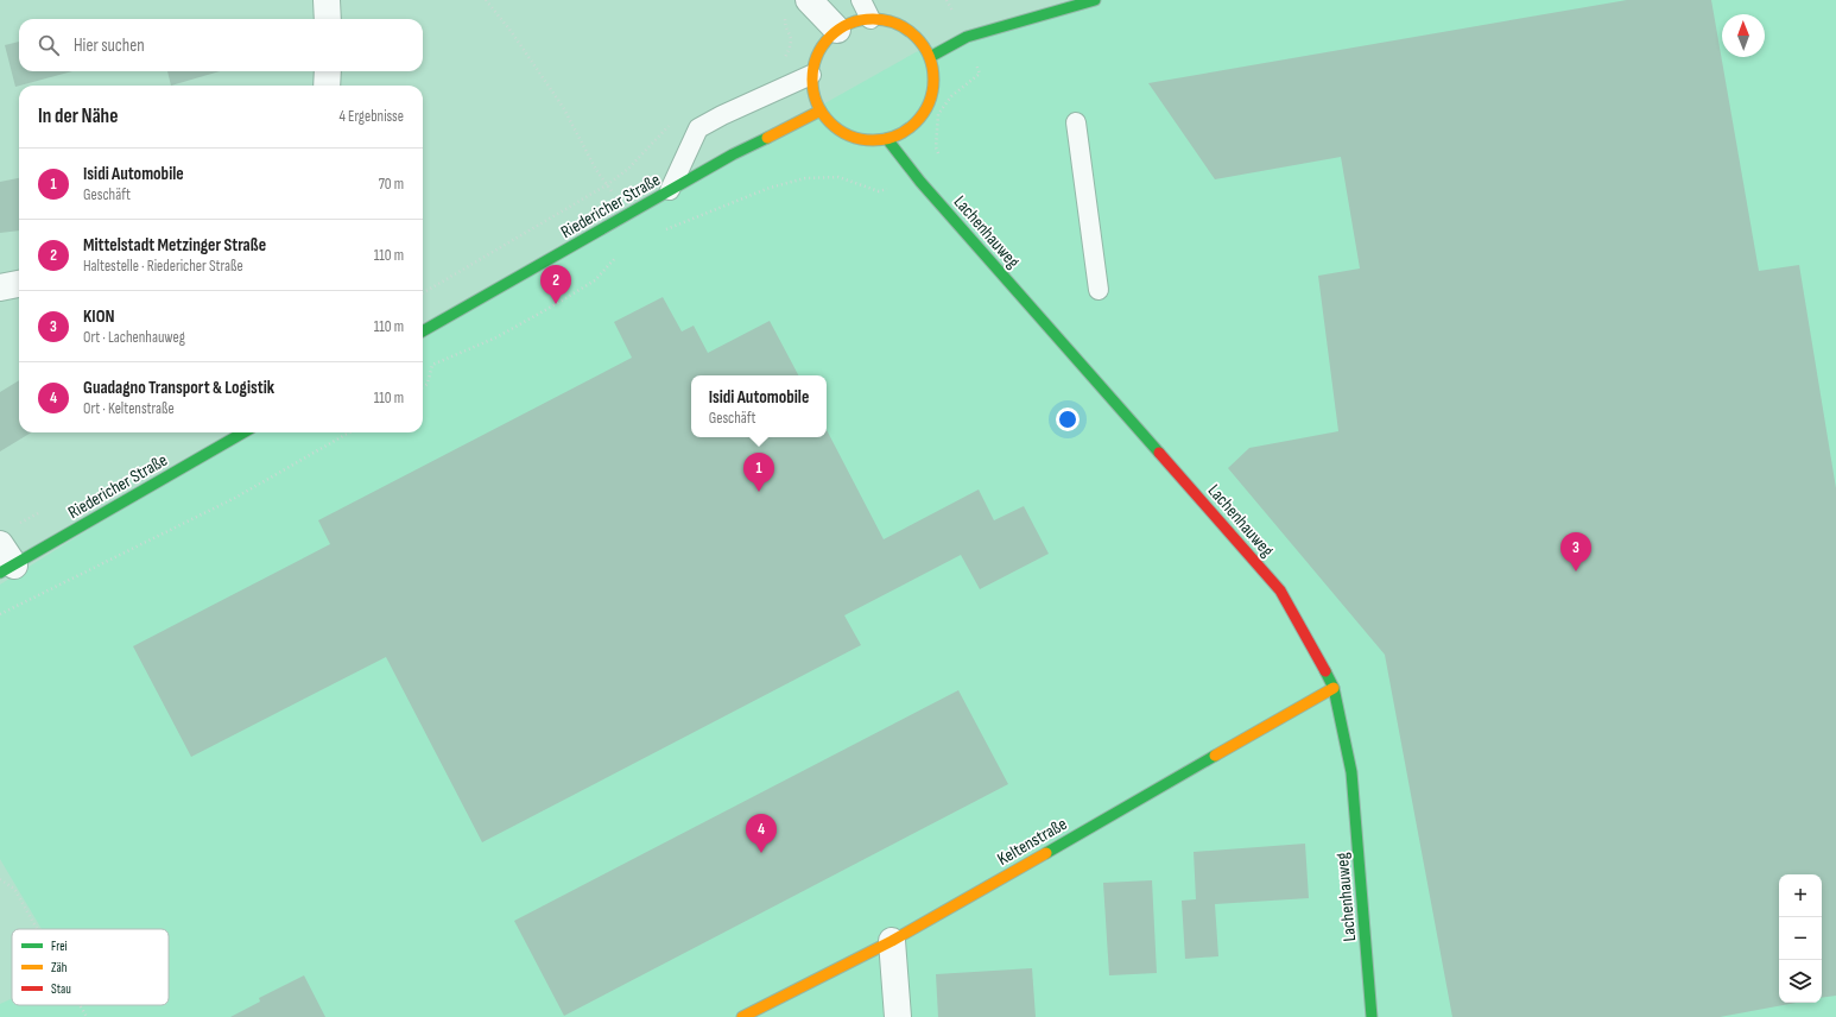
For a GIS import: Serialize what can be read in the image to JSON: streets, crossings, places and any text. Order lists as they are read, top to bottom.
{
  "streets": {
    "street": ["Riedericher Straße", "Lachenhauweg", "Keltenstraße"]
  },
  "crossings": [
    ["Riedericher Straße", "Lachenhauweg"],
    ["Lachenhauweg", "Keltenstraße"]
  ],
  "legend": ["Frei", "Zäh", "Stau"],
  "north": "top",
  "page": {
    "search": "Hier suchen",
    "heading": ["In der Nähe", "4 Ergebnisse"],
    "list": [
      {
        "mark": "1",
        "name": "Isidi Automobile",
        "note": "Geschäft",
        "value": "70 m"
      },
      {
        "mark": "2",
        "name": "Mittelstadt Metzinger Straße",
        "note": "Haltestelle · Riedericher Straße",
        "value": "110 m"
      },
      {
        "mark": "3",
        "name": "KION",
        "note": "Ort · Lachenhauweg",
        "value": "110 m"
      },
      {
        "mark": "4",
        "name": "Guadagno Transport & Logistik",
        "note": "Ort · Keltenstraße",
        "value": "110 m"
      }
    ],
    "pins": [
      "2",
      "1",
      "3",
      "4"
    ],
    "popup": ["Isidi Automobile", "Geschäft"],
    "map_buttons": ["+", "−"]
  }
}
